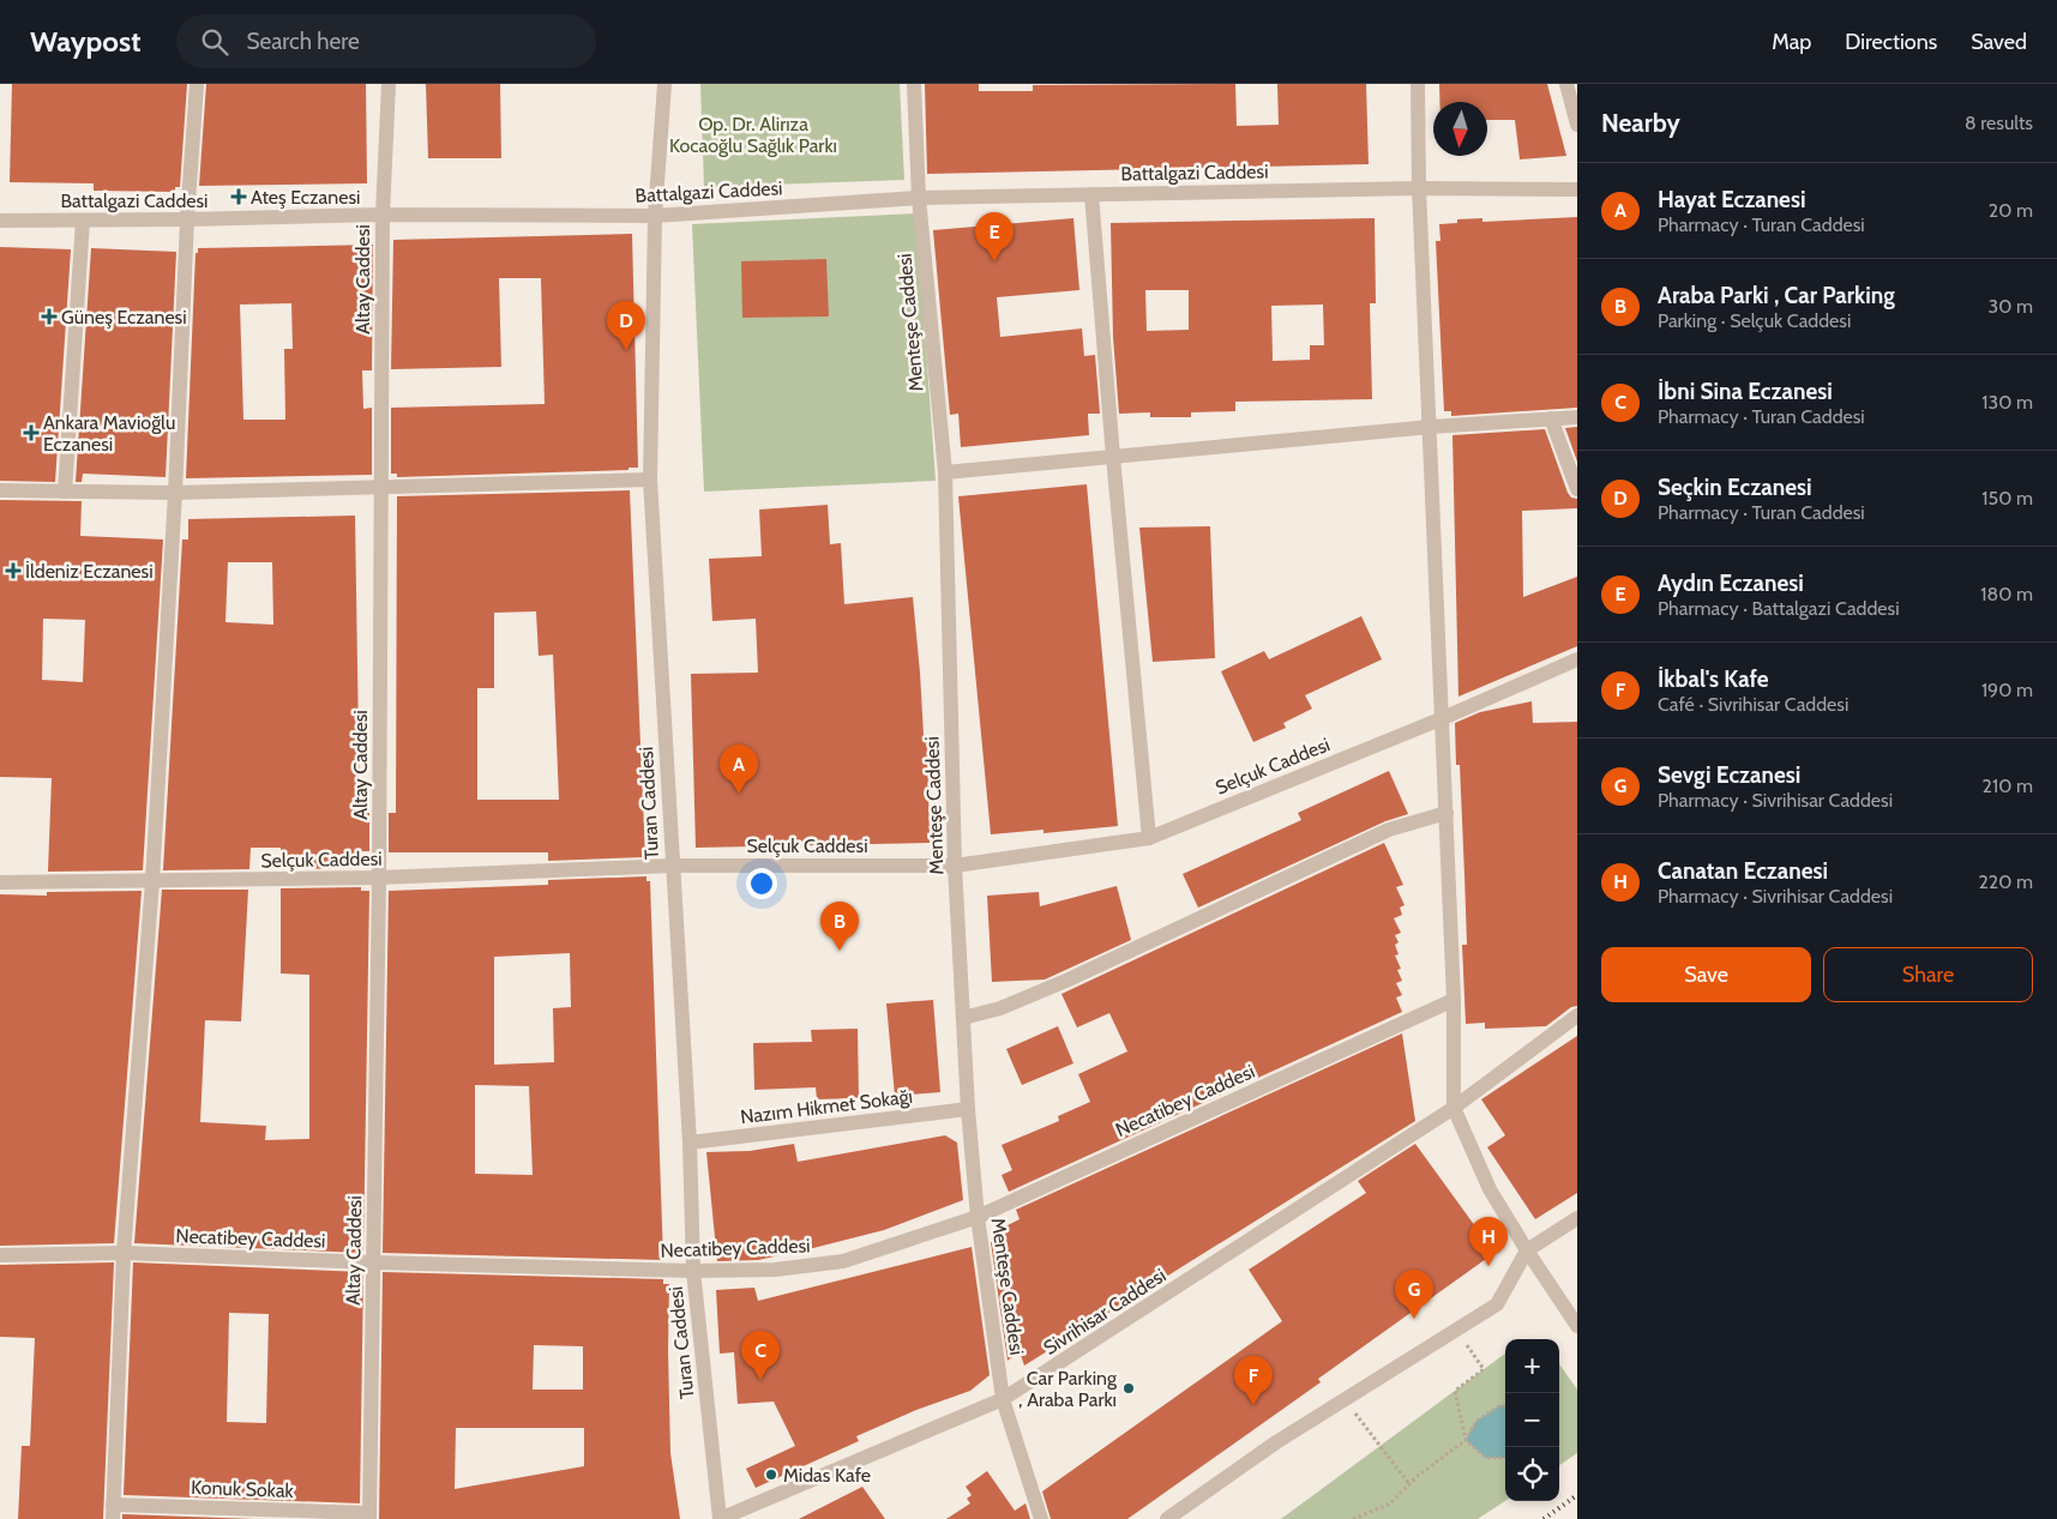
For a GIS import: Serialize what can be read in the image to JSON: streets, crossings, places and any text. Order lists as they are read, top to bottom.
{
  "streets": {
    "street": [
      "Battalgazi Caddesi",
      "Altay Caddesi",
      "Menteşe Caddesi",
      "Selçuk Caddesi",
      "Turan Caddesi",
      "Necatibey Caddesi",
      "Nazım Hikmet Sokağı",
      "Sivrihisar Caddesi",
      "Konuk Sokak"
    ]
  },
  "crossings": [
    ["Battalgazi Caddesi", "Altay Caddesi"],
    ["Battalgazi Caddesi", "Menteşe Caddesi"],
    ["Battalgazi Caddesi", "Turan Caddesi"],
    ["Altay Caddesi", "Selçuk Caddesi"],
    ["Altay Caddesi", "Necatibey Caddesi"],
    ["Altay Caddesi", "Konuk Sokak"],
    ["Menteşe Caddesi", "Selçuk Caddesi"],
    ["Menteşe Caddesi", "Necatibey Caddesi"],
    ["Menteşe Caddesi", "Nazım Hikmet Sokağı"],
    ["Menteşe Caddesi", "Sivrihisar Caddesi"],
    ["Selçuk Caddesi", "Turan Caddesi"],
    ["Turan Caddesi", "Necatibey Caddesi"],
    ["Turan Caddesi", "Nazım Hikmet Sokağı"],
    ["Turan Caddesi", "Sivrihisar Caddesi"]
  ],
  "parks": ["Op. Dr. Alirıza Kocaoğlu Sağlık Parkı"],
  "places": {
    "health": [
      "Ateş Eczanesi",
      "Güneş Eczanesi",
      "Ankara Mavioğlu Eczanesi",
      "İldeniz Eczanesi"
    ],
    "other": ["Car Parking , Araba Parkı", "Midas Kafe"]
  },
  "north": "bottom",
  "page": {
    "header": "Waypost",
    "search": "Search here",
    "nav": ["Map", "Directions", "Saved"],
    "heading": ["Nearby", "8 results"],
    "list": [
      {
        "mark": "A",
        "name": "Hayat Eczanesi",
        "note": "Pharmacy · Turan Caddesi",
        "value": "20 m"
      },
      {
        "mark": "B",
        "name": "Araba Parki , Car Parking",
        "note": "Parking · Selçuk Caddesi",
        "value": "30 m"
      },
      {
        "mark": "C",
        "name": "İbni Sina Eczanesi",
        "note": "Pharmacy · Turan Caddesi",
        "value": "130 m"
      },
      {
        "mark": "D",
        "name": "Seçkin Eczanesi",
        "note": "Pharmacy · Turan Caddesi",
        "value": "150 m"
      },
      {
        "mark": "E",
        "name": "Aydın Eczanesi",
        "note": "Pharmacy · Battalgazi Caddesi",
        "value": "180 m"
      },
      {
        "mark": "F",
        "name": "İkbal's Kafe",
        "note": "Café · Sivrihisar Caddesi",
        "value": "190 m"
      },
      {
        "mark": "G",
        "name": "Sevgi Eczanesi",
        "note": "Pharmacy · Sivrihisar Caddesi",
        "value": "210 m"
      },
      {
        "mark": "H",
        "name": "Canatan Eczanesi",
        "note": "Pharmacy · Sivrihisar Caddesi",
        "value": "220 m"
      }
    ],
    "pins": [
      "E",
      "D",
      "A",
      "B",
      "H",
      "G",
      "C",
      "F"
    ],
    "buttons": ["Save", "Share"],
    "map_buttons": ["+", "−"]
  }
}
